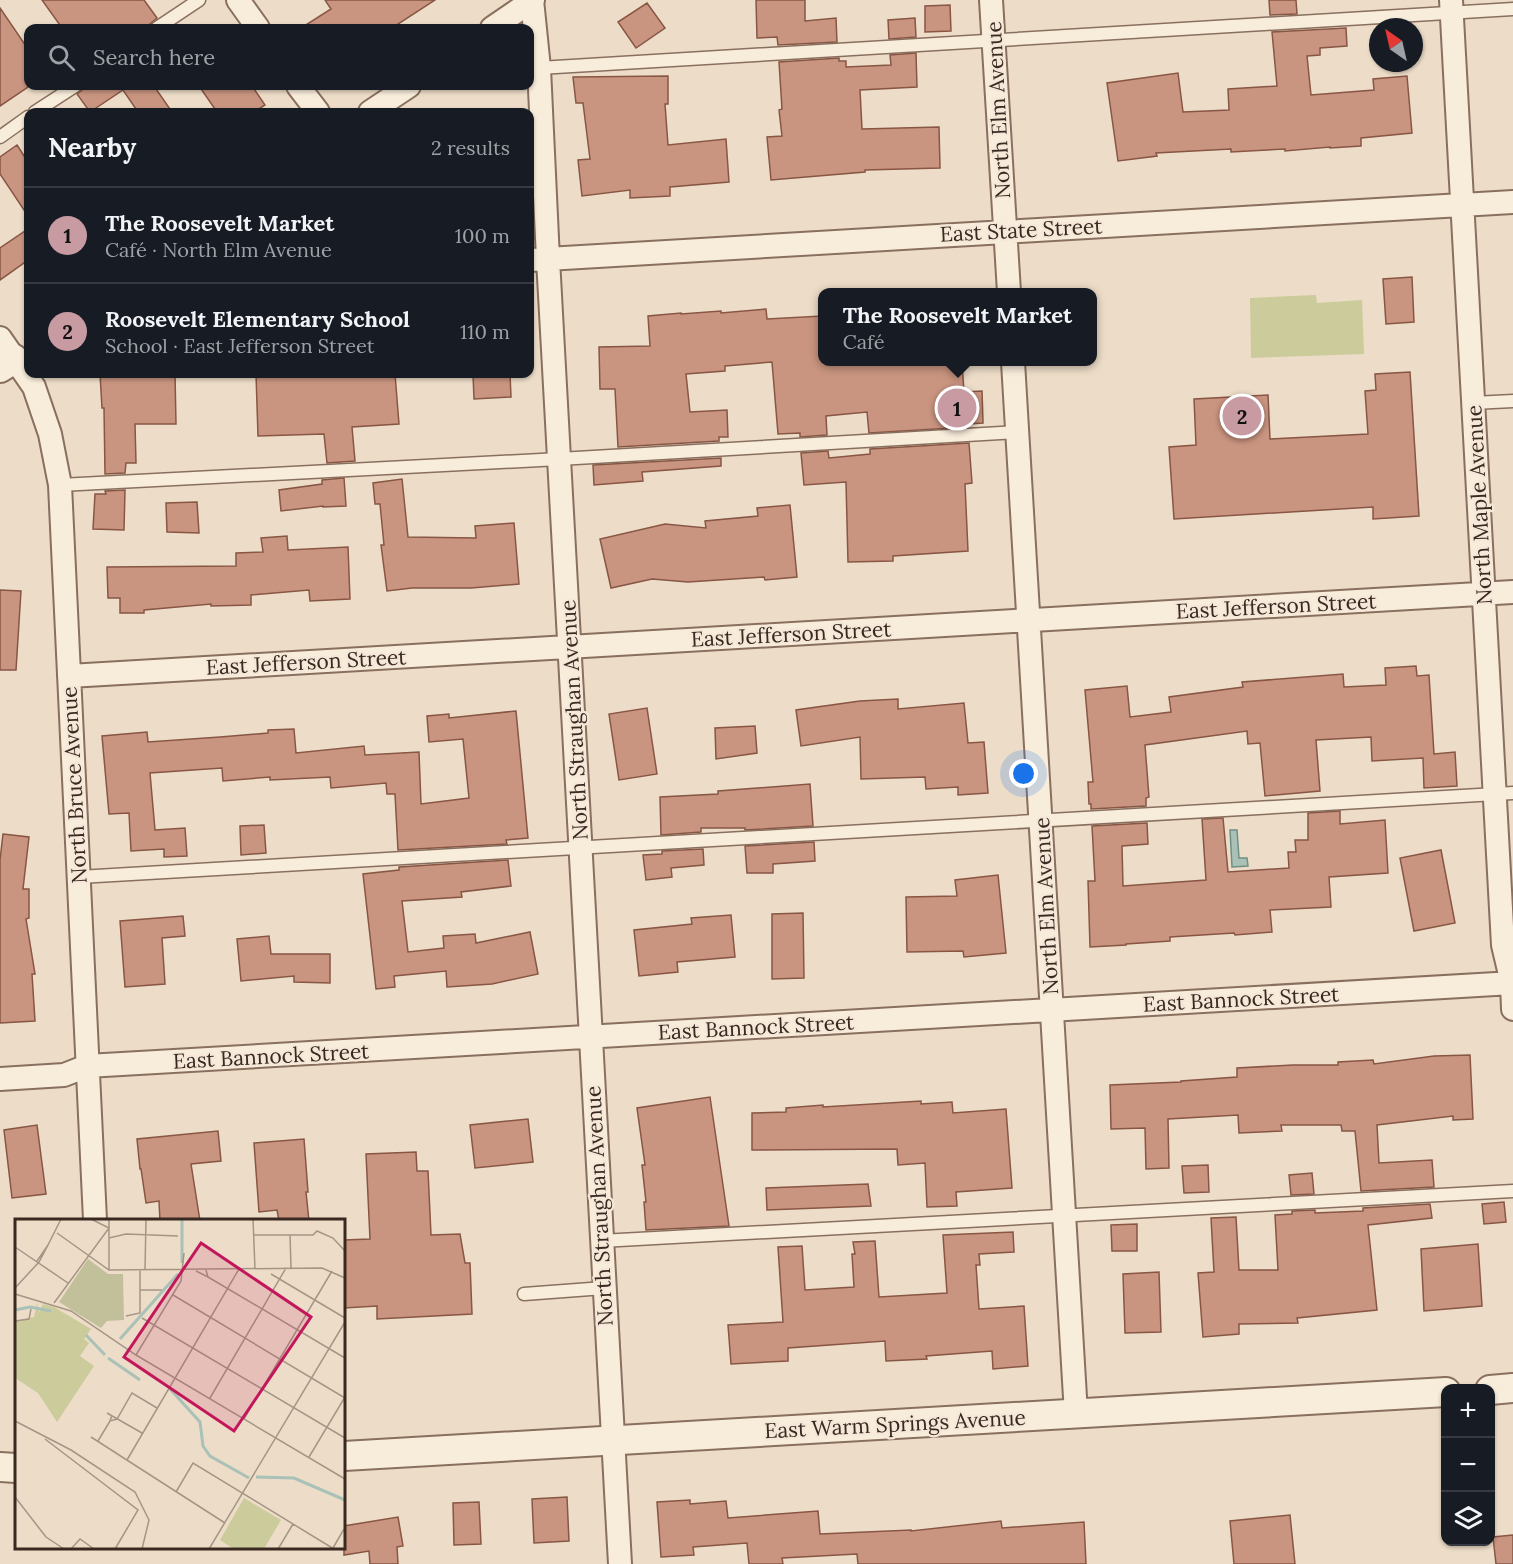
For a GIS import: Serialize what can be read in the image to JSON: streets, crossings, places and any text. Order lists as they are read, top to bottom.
{
  "streets": {
    "street": [
      "North Elm Avenue",
      "East State Street",
      "North Maple Avenue",
      "East Jefferson Street",
      "North Straughan Avenue",
      "North Bruce Avenue",
      "East Bannock Street",
      "East Warm Springs Avenue"
    ]
  },
  "crossings": [
    ["North Elm Avenue", "East State Street"],
    ["North Elm Avenue", "East Jefferson Street"],
    ["North Elm Avenue", "East Bannock Street"],
    ["North Elm Avenue", "East Warm Springs Avenue"],
    ["East State Street", "North Maple Avenue"],
    ["East State Street", "North Straughan Avenue"],
    ["North Maple Avenue", "East Jefferson Street"],
    ["North Maple Avenue", "East Bannock Street"],
    ["East Jefferson Street", "North Straughan Avenue"],
    ["East Jefferson Street", "North Bruce Avenue"],
    ["North Straughan Avenue", "East Bannock Street"],
    ["North Straughan Avenue", "East Warm Springs Avenue"],
    ["North Bruce Avenue", "East Bannock Street"]
  ],
  "north": "top left",
  "page": {
    "search": "Search here",
    "heading": ["Nearby", "2 results"],
    "list": [
      {
        "mark": "1",
        "name": "The Roosevelt Market",
        "note": "Café · North Elm Avenue",
        "value": "100 m"
      },
      {
        "mark": "2",
        "name": "Roosevelt Elementary School",
        "note": "School · East Jefferson Street",
        "value": "110 m"
      }
    ],
    "popup": ["The Roosevelt Market", "Café"],
    "pins": ["1", "2"],
    "map_buttons": ["+", "−"]
  }
}
